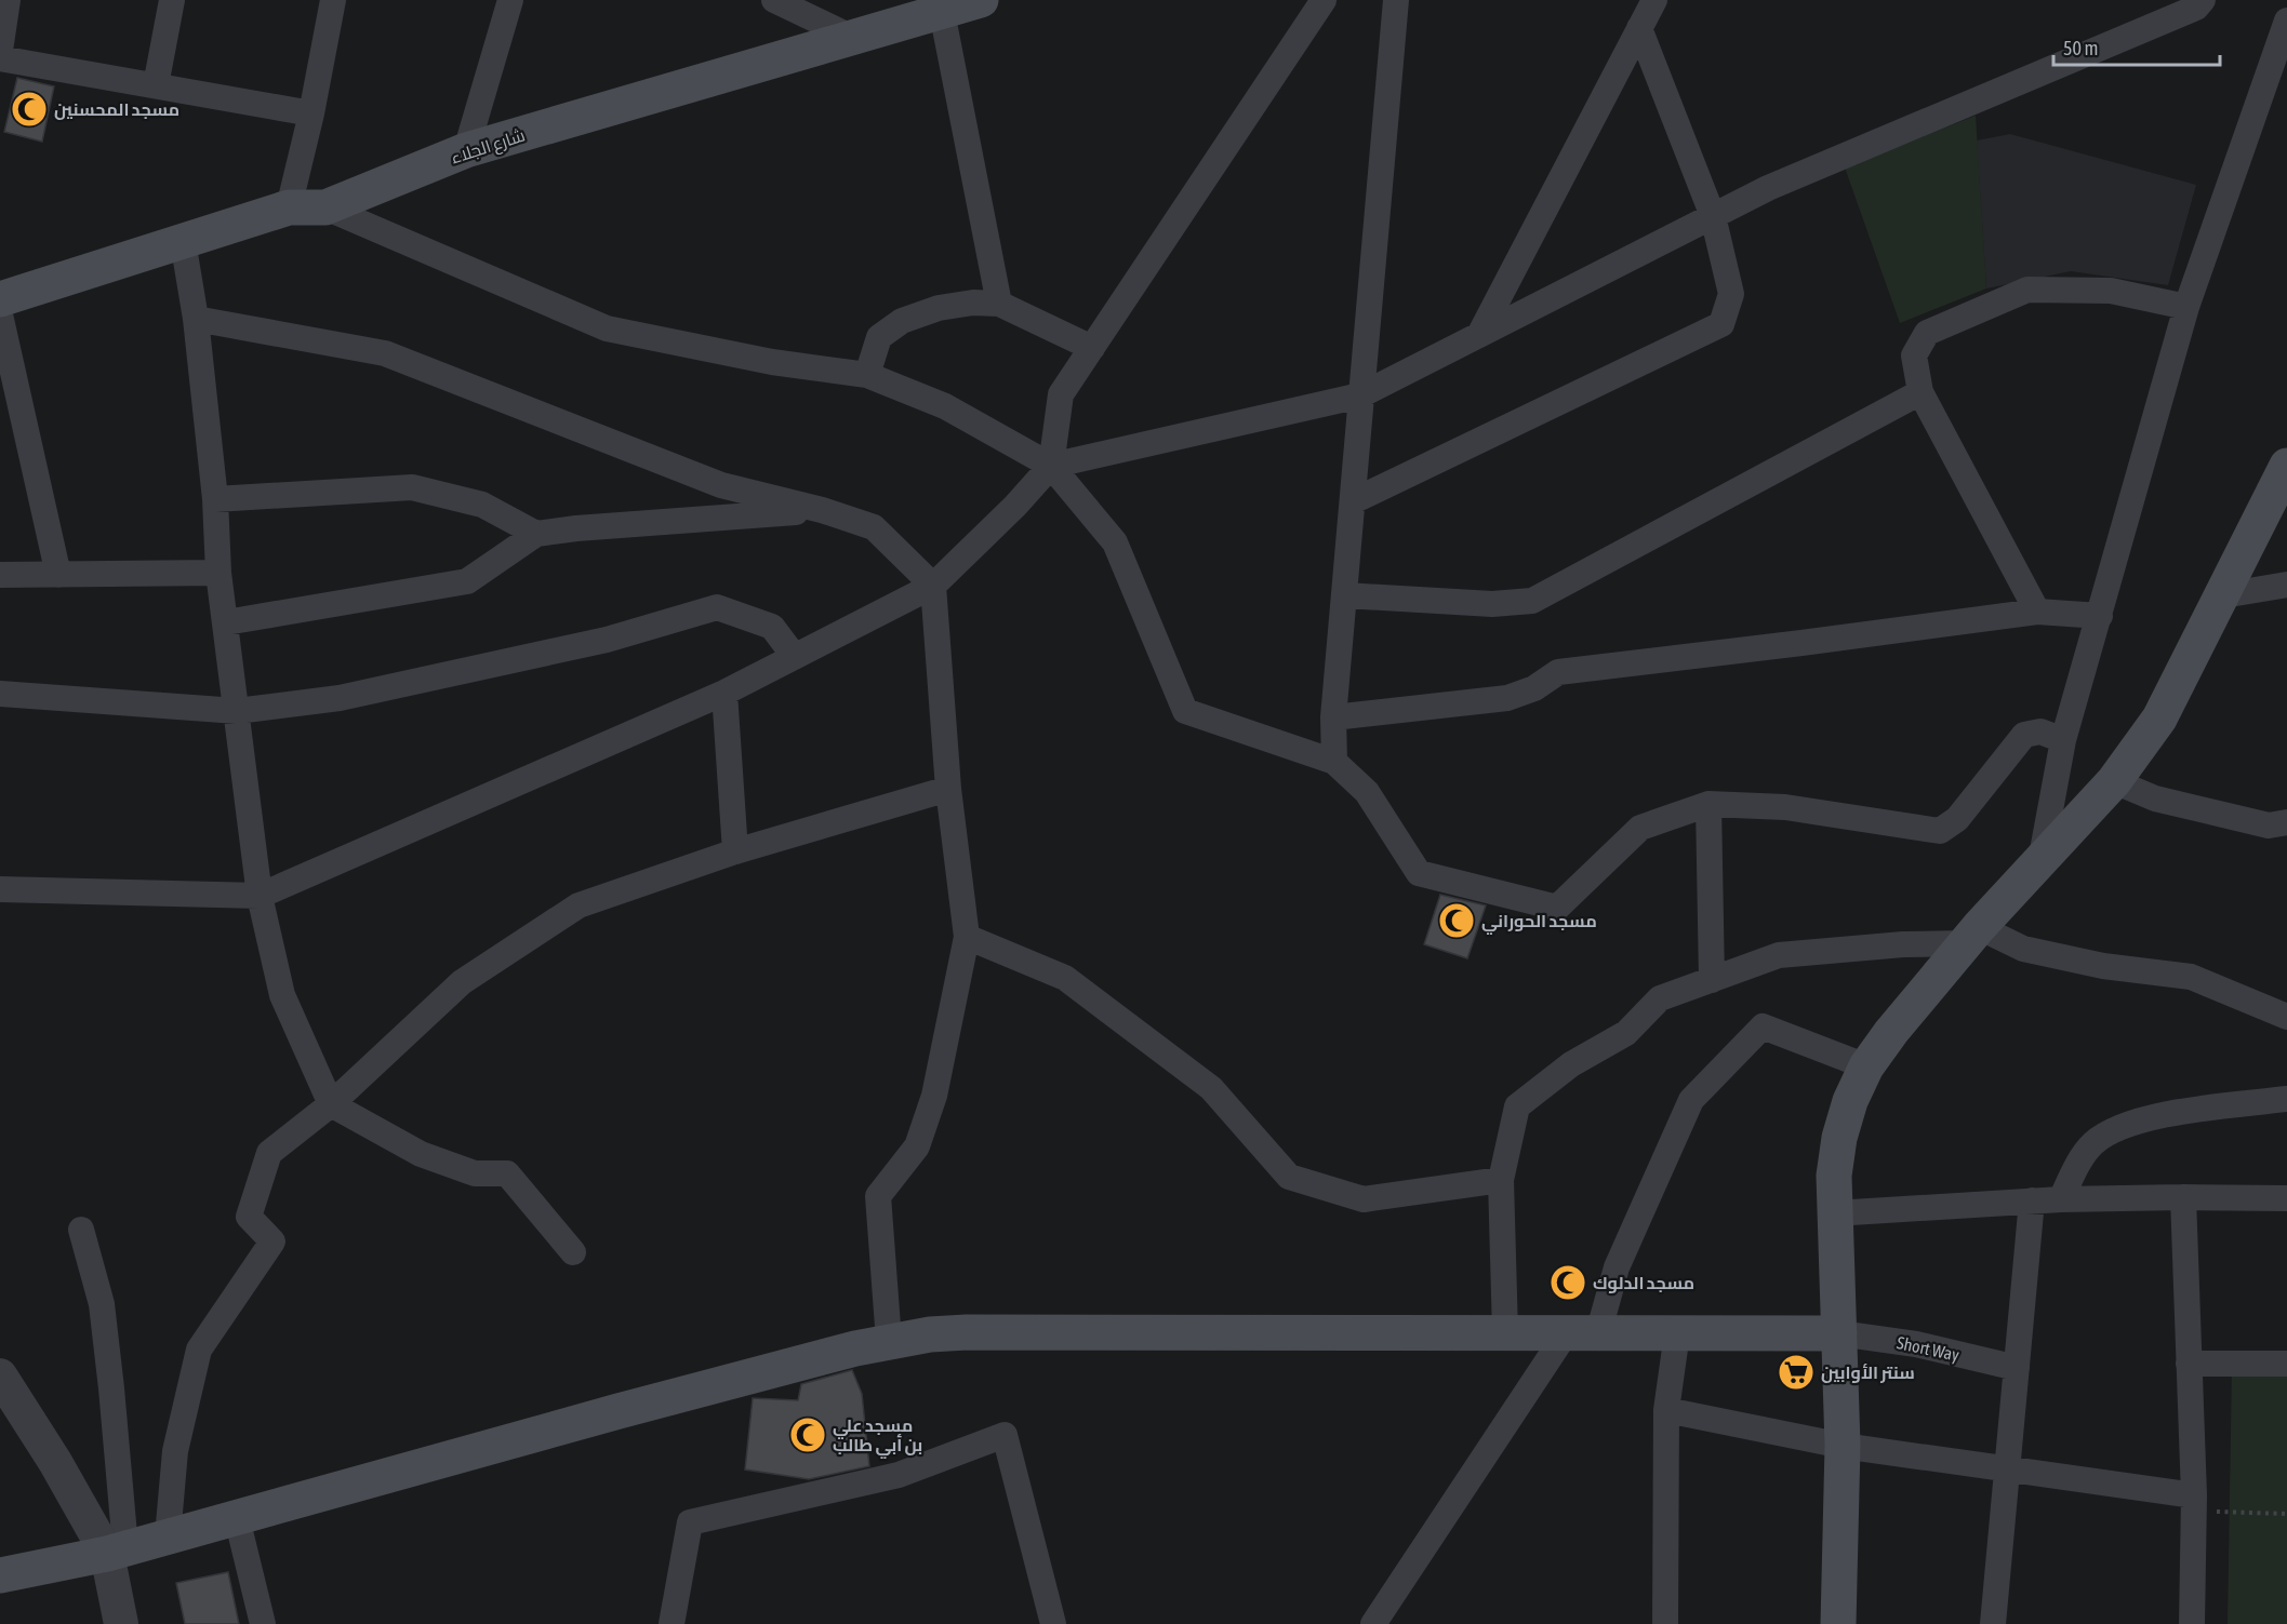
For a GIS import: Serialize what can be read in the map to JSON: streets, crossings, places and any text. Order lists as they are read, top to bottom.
{
  "streets": {
    "main road": ["شارع الجلاء"],
    "street": ["Short Way"]
  },
  "places": {
    "mosque": [
      "مسجد المحسنين",
      "مسجد الحوراني",
      "مسجد الدلوك",
      "مسجد علي بن أبي طالب"
    ],
    "supermarket": ["سنتر الأوابين"]
  },
  "scale_bar": "50 m"
}
